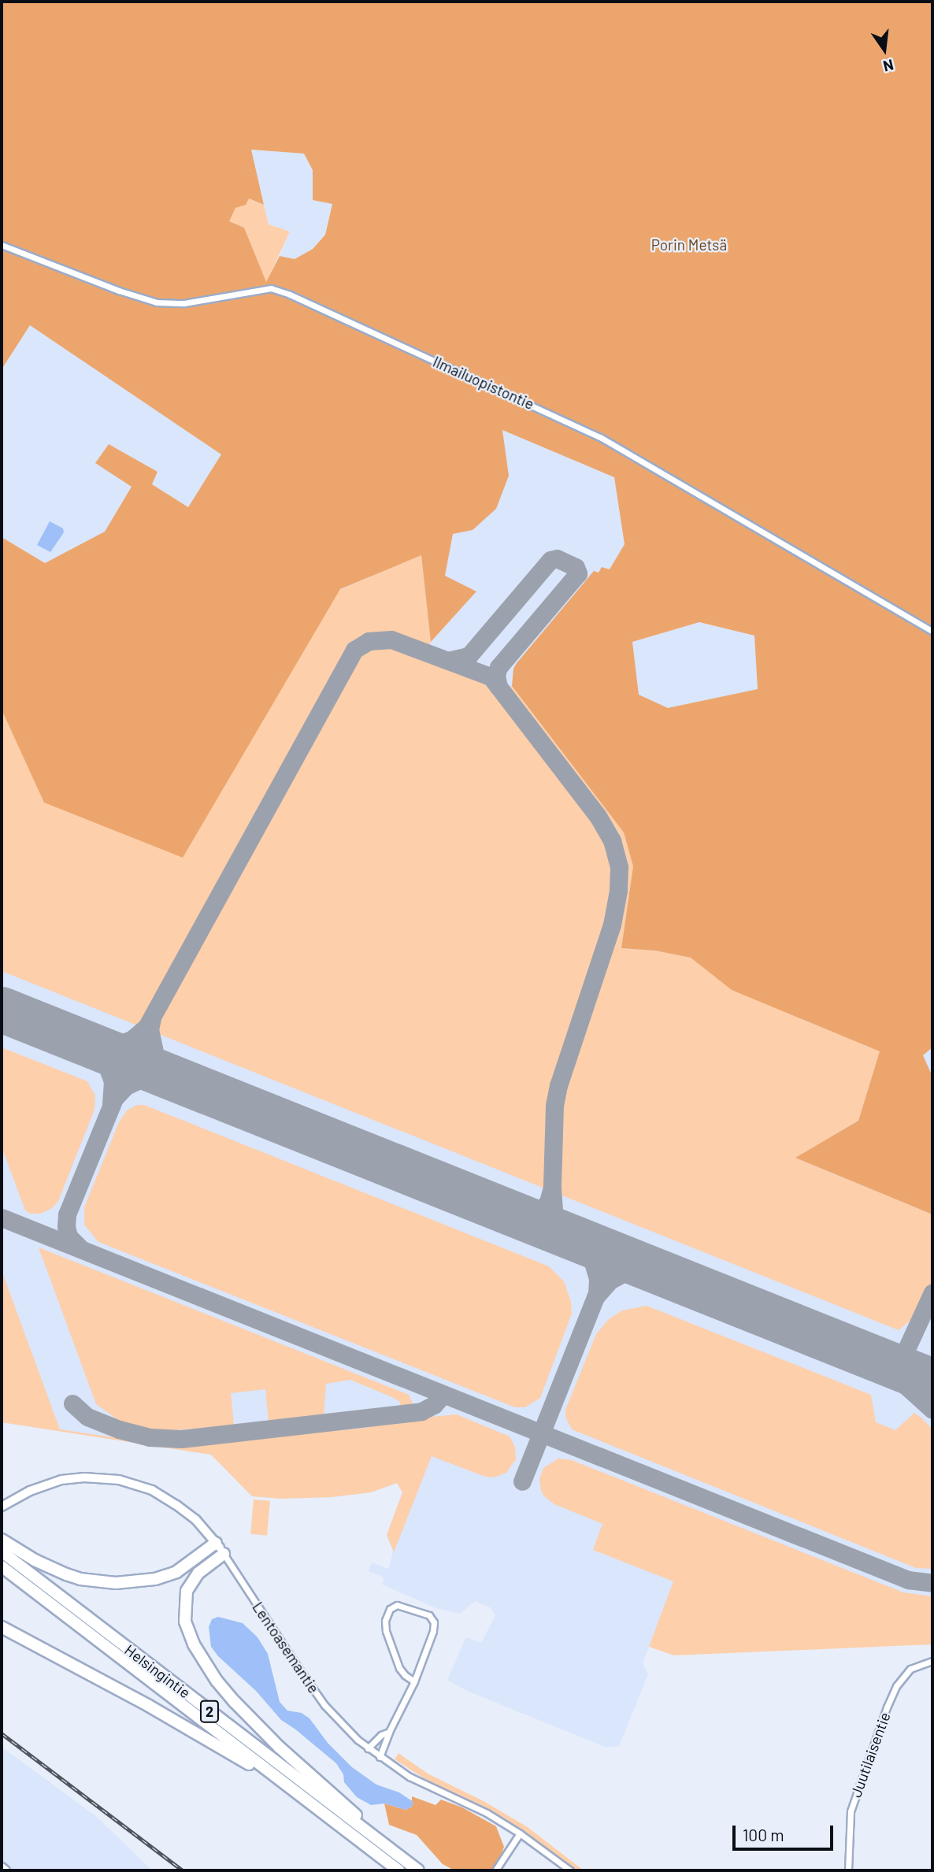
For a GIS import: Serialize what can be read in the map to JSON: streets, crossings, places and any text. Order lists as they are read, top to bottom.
{
  "streets": {
    "highway": ["Helsingintie", "2"],
    "main road": ["Lentoasemantie"],
    "street": ["Ilmailuopistontie", "Juutilaisentie"]
  },
  "parks": ["Porin Metsä"],
  "scale_bar": "100 m",
  "north": "bottom"
}
